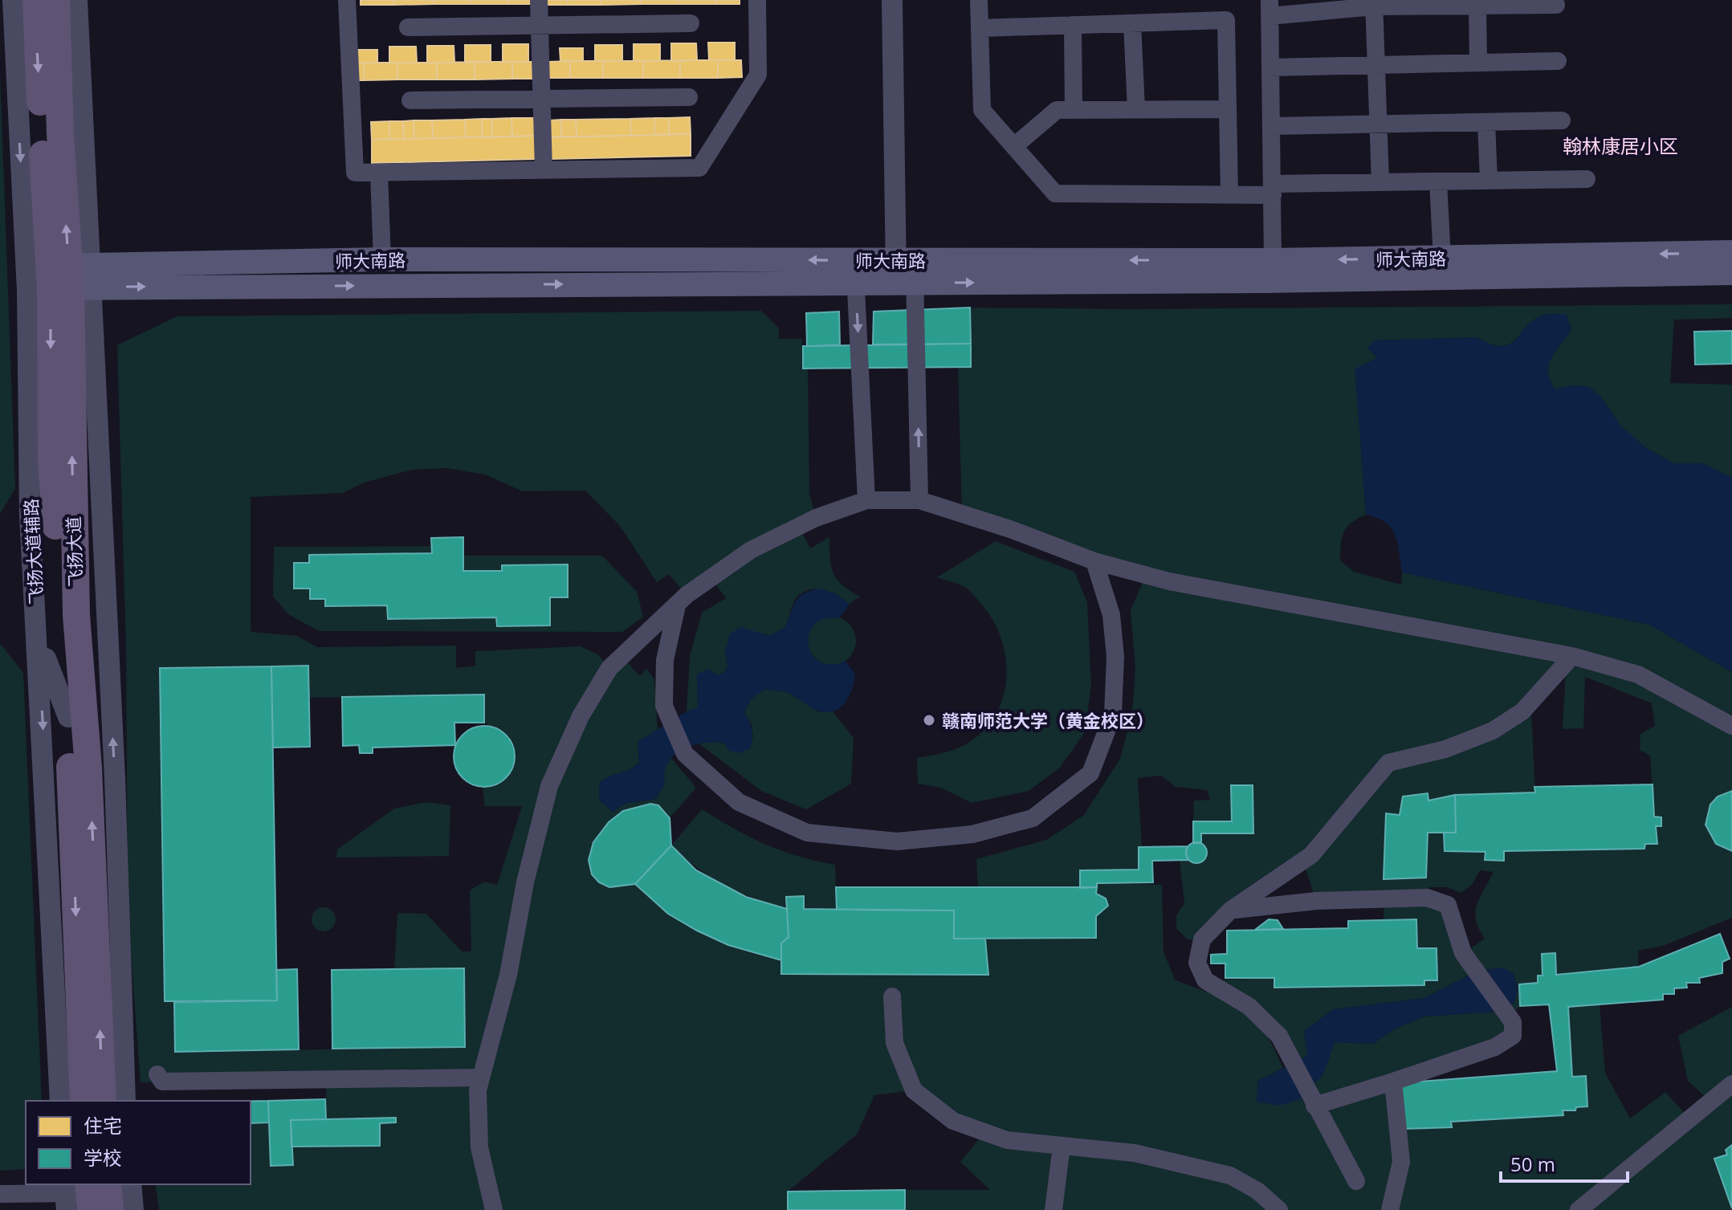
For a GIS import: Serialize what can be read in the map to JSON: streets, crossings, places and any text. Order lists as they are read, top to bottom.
{
  "streets": {
    "main road": ["师大南路", "飞扬大道"],
    "street": ["飞扬大道辅路"]
  },
  "crossings": [
    ["师大南路", "飞扬大道"]
  ],
  "districts": ["翰林康居小区"],
  "places": ["赣南师范大学（黄金校区）"],
  "legend": ["住宅", "学校"],
  "scale_bar": "50 m"
}
